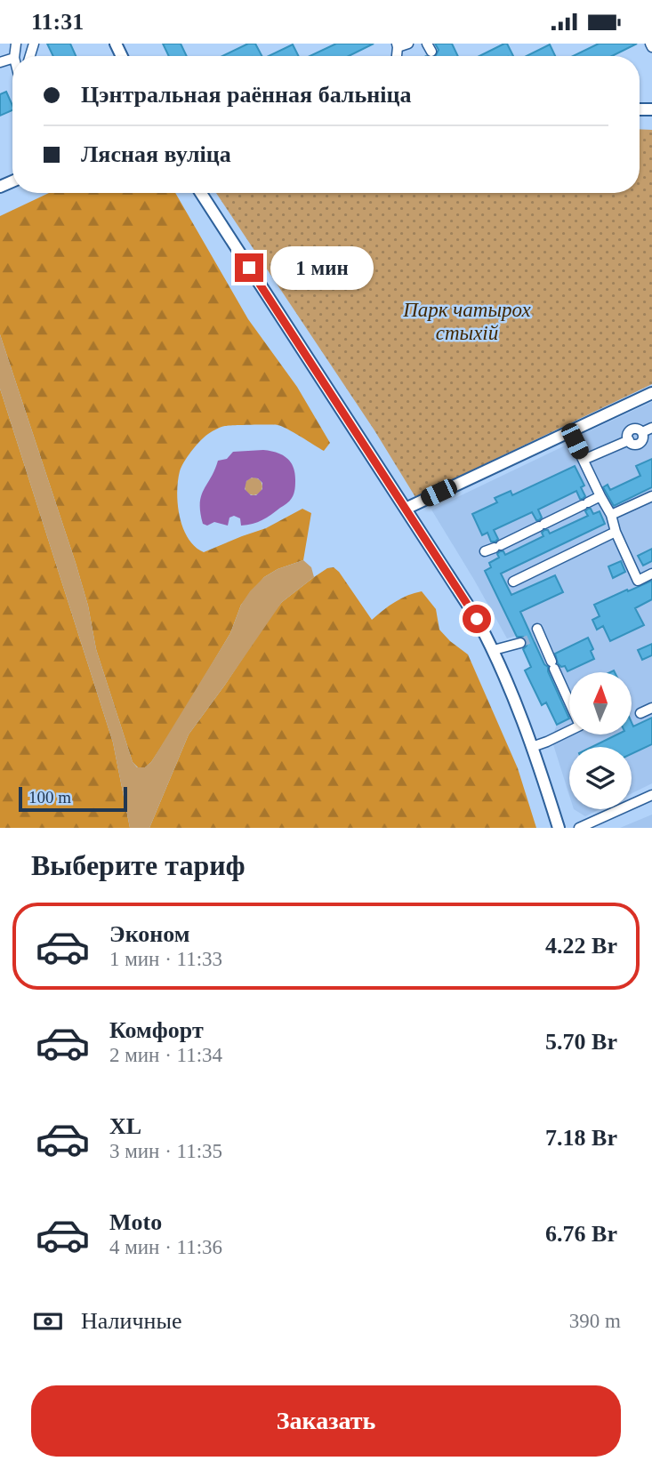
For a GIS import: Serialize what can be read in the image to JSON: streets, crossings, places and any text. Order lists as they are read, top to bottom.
{
  "parks": ["Парк чатырох стыхій"],
  "scale_bar": "100 m",
  "north": "top",
  "page": {
    "status": "11:31",
    "banner": ["Цэнтральная раённая бальніца", "Лясная вуліца"],
    "bubble": "1 мин",
    "scale": "100 m",
    "heading": "Выберите тариф",
    "list": [
      {
        "name": "Эконом",
        "note": "1 мин · 11:33",
        "value": "4.22 Br"
      },
      {
        "name": "Комфорт",
        "note": "2 мин · 11:34",
        "value": "5.70 Br"
      },
      {
        "name": "XL",
        "note": "3 мин · 11:35",
        "value": "7.18 Br"
      },
      {
        "name": "Moto",
        "note": "4 мин · 11:36",
        "value": "6.76 Br"
      }
    ],
    "pay": ["Наличные", "390 m"],
    "buttons": "Заказать"
  }
}
